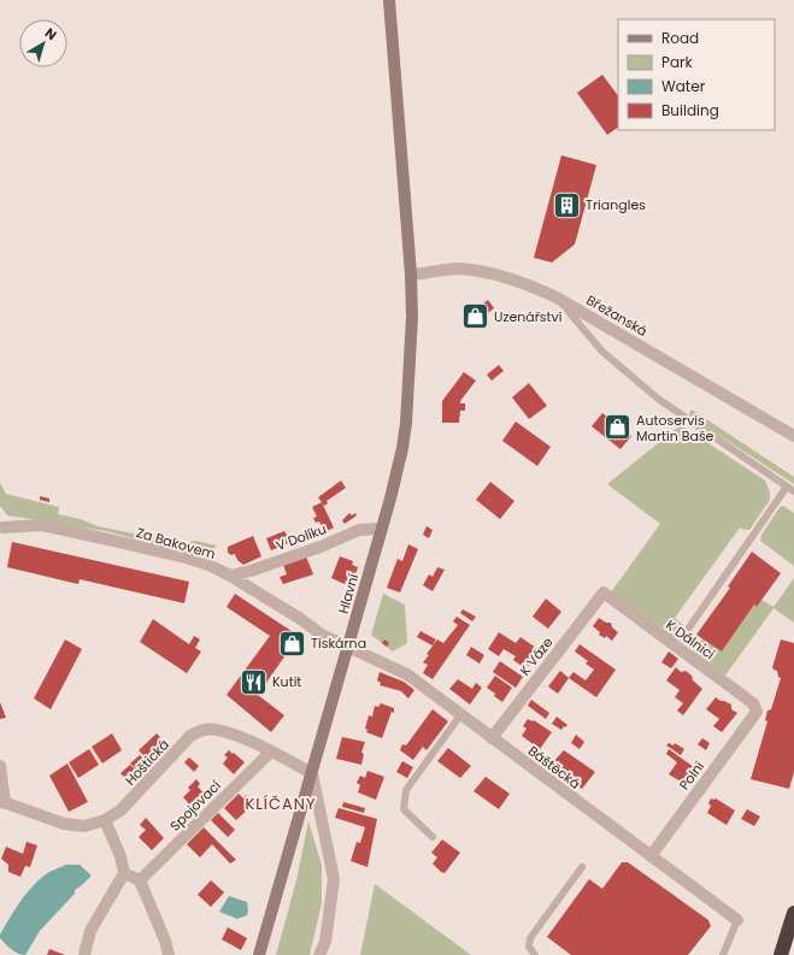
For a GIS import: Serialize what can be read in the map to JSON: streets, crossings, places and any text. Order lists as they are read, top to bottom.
{
  "streets": {
    "main road": ["Hlavní"],
    "street": [
      "Břežanská",
      "V Dolíku",
      "Za Bakovem",
      "K Dálnici",
      "K Váze",
      "Hoštická",
      "Báštěcká",
      "Polní",
      "Spojovací"
    ]
  },
  "crossings": [
    ["Břežanská", "Hlavní"],
    ["V Dolíku", "Za Bakovem"],
    ["V Dolíku", "Hlavní"],
    ["Za Bakovem", "Hlavní"],
    ["Za Bakovem", "Báštěcká"],
    ["Hlavní", "Hoštická"],
    ["Hlavní", "Báštěcká"],
    ["K Dálnici", "K Váze"],
    ["K Dálnici", "Polní"],
    ["K Váze", "Báštěcká"],
    ["Hoštická", "Spojovací"],
    ["Báštěcká", "Polní"]
  ],
  "districts": ["KLÍČANY"],
  "places": {
    "building": ["Triangles"],
    "shop": ["Uzenářství", "Autoservis Martin Baše", "Tiskárna"],
    "restaurant": ["Kutit"]
  },
  "legend": [
    "Road",
    "Park",
    "Water",
    "Building"
  ],
  "north": "top right"
}
